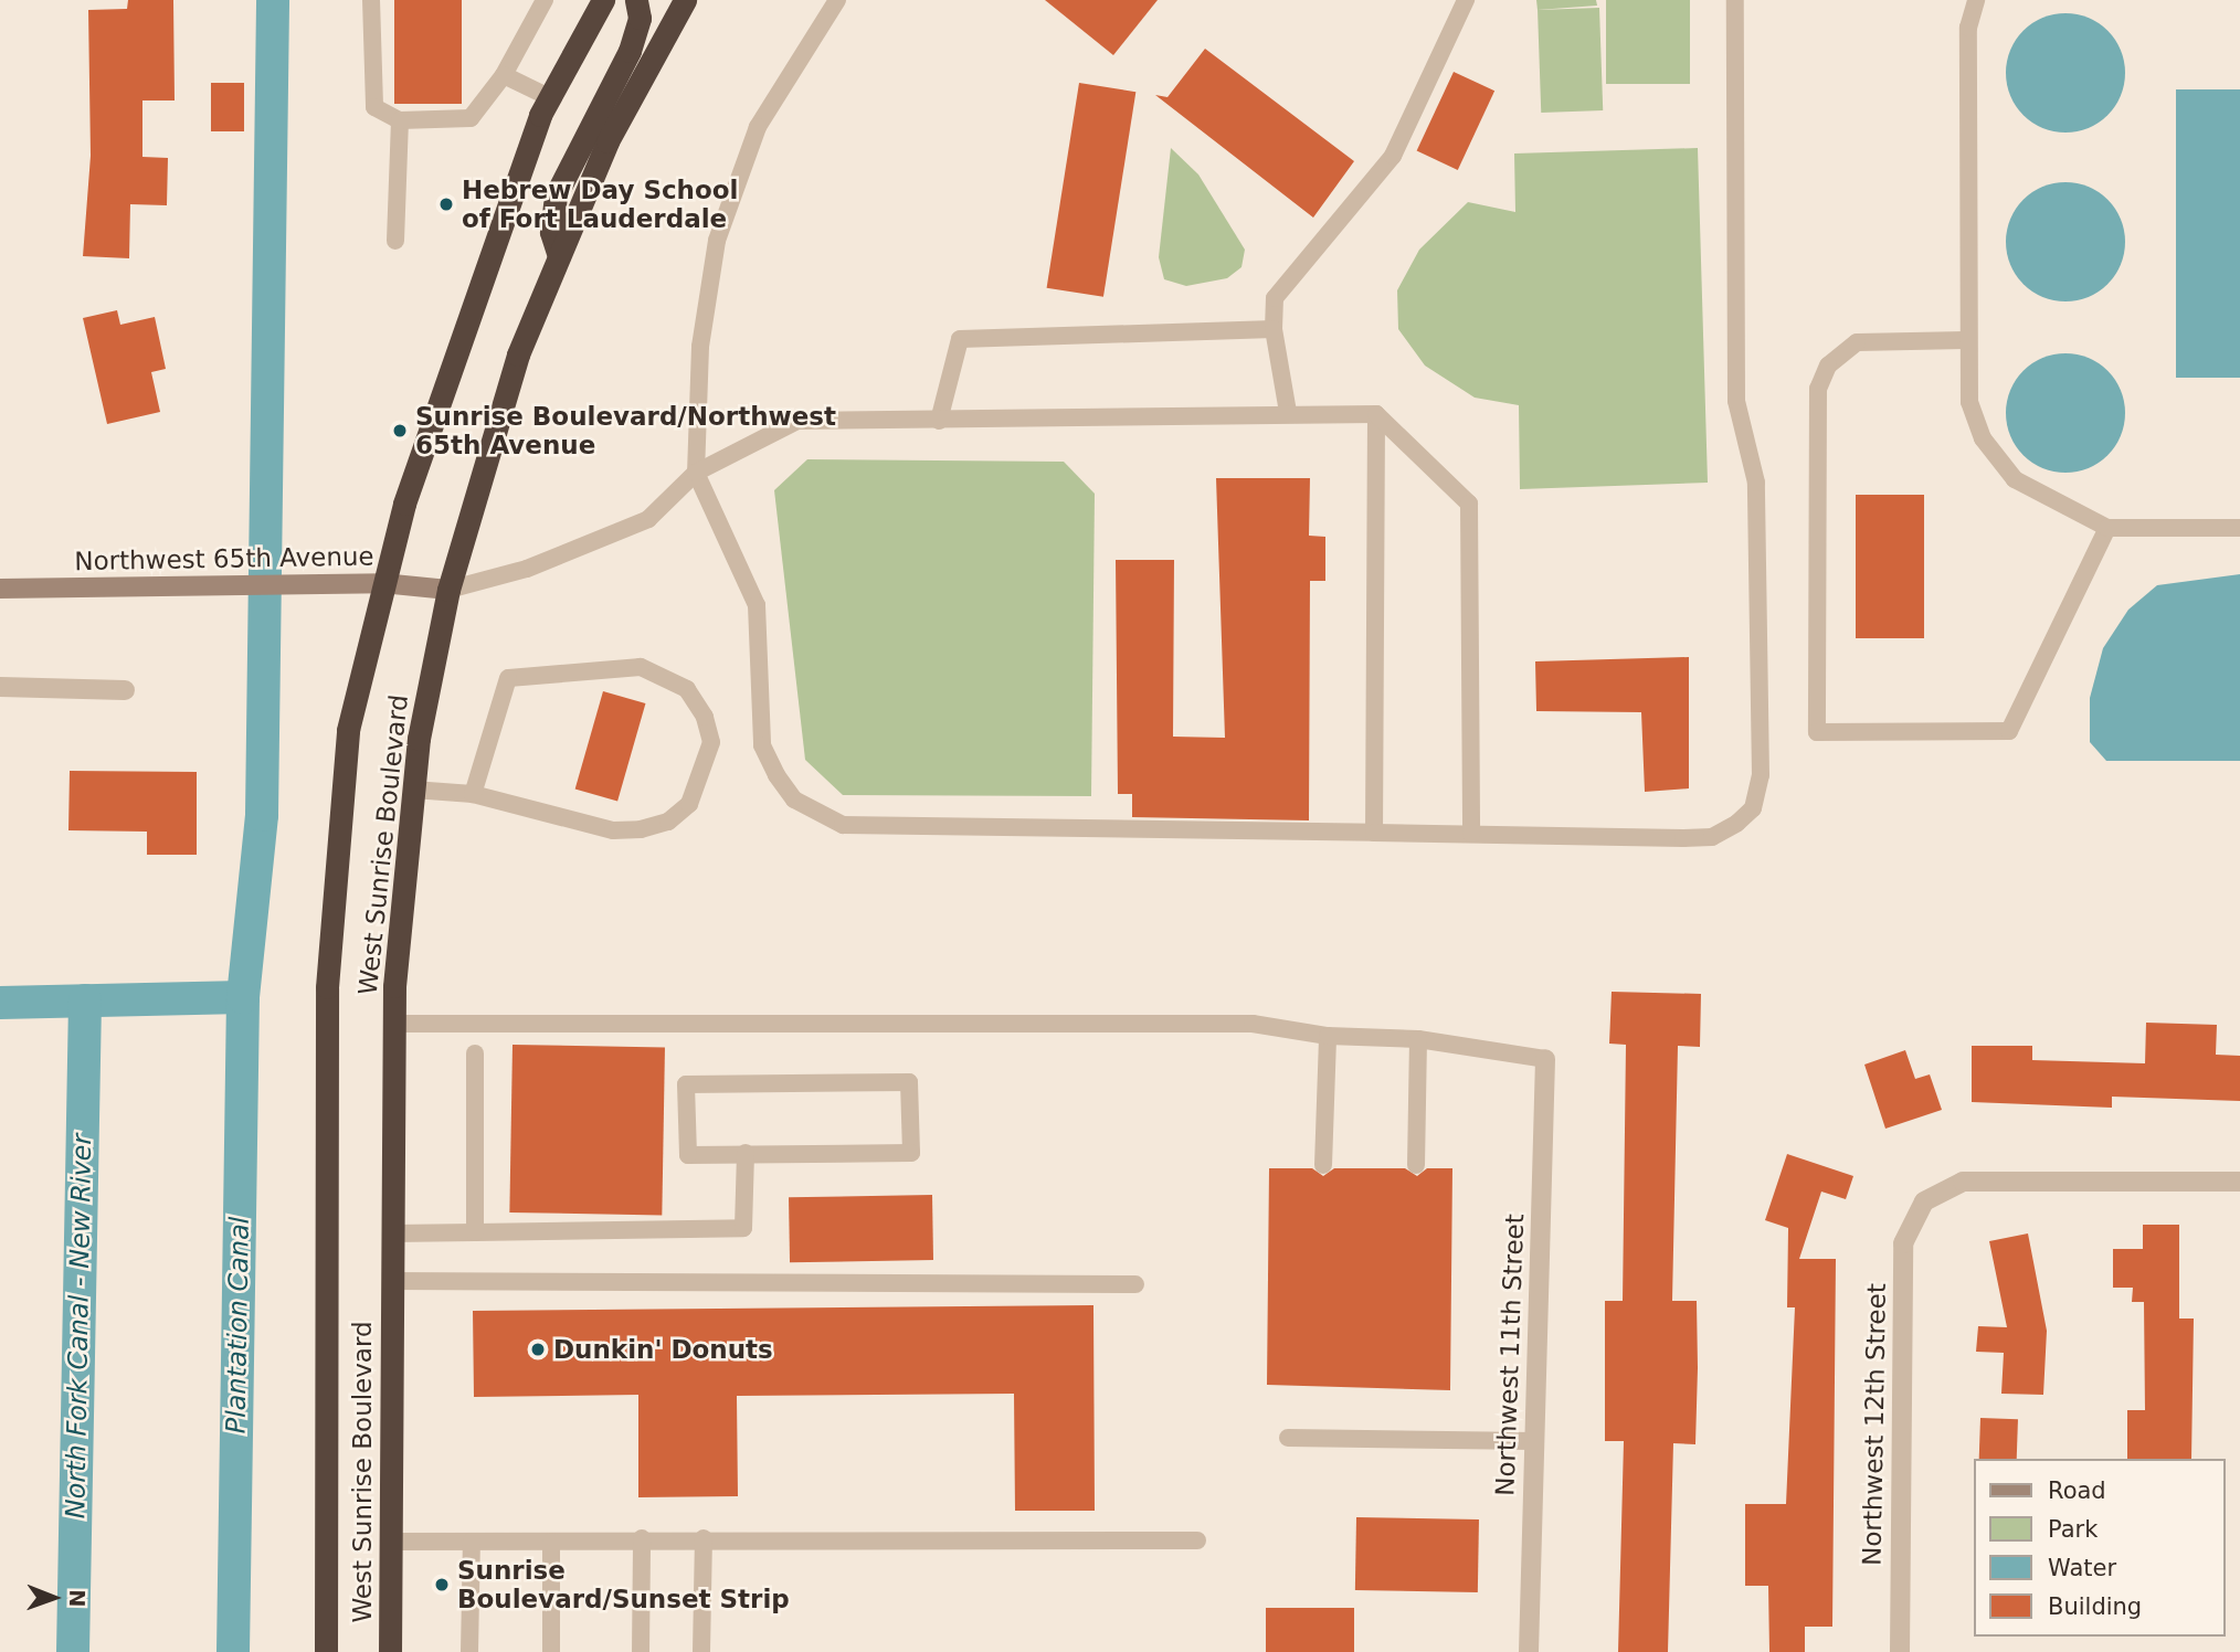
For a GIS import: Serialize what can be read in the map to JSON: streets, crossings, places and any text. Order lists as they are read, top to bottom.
{
  "streets": {
    "highway": ["West Sunrise Boulevard"],
    "street": ["Northwest 65th Avenue", "Northwest 11th Street", "Northwest 12th Street"]
  },
  "crossings": [
    ["Northwest 65th Avenue", "West Sunrise Boulevard"]
  ],
  "water": ["Plantation Canal", "North Fork Canal - New River"],
  "places": [
    "Hebrew Day School of Fort Lauderdale",
    "Sunrise Boulevard/Northwest 65th Avenue",
    "Dunkin' Donuts",
    "Sunrise Boulevard/Sunset Strip"
  ],
  "legend": [
    "Road",
    "Park",
    "Water",
    "Building"
  ],
  "north": "right"
}
